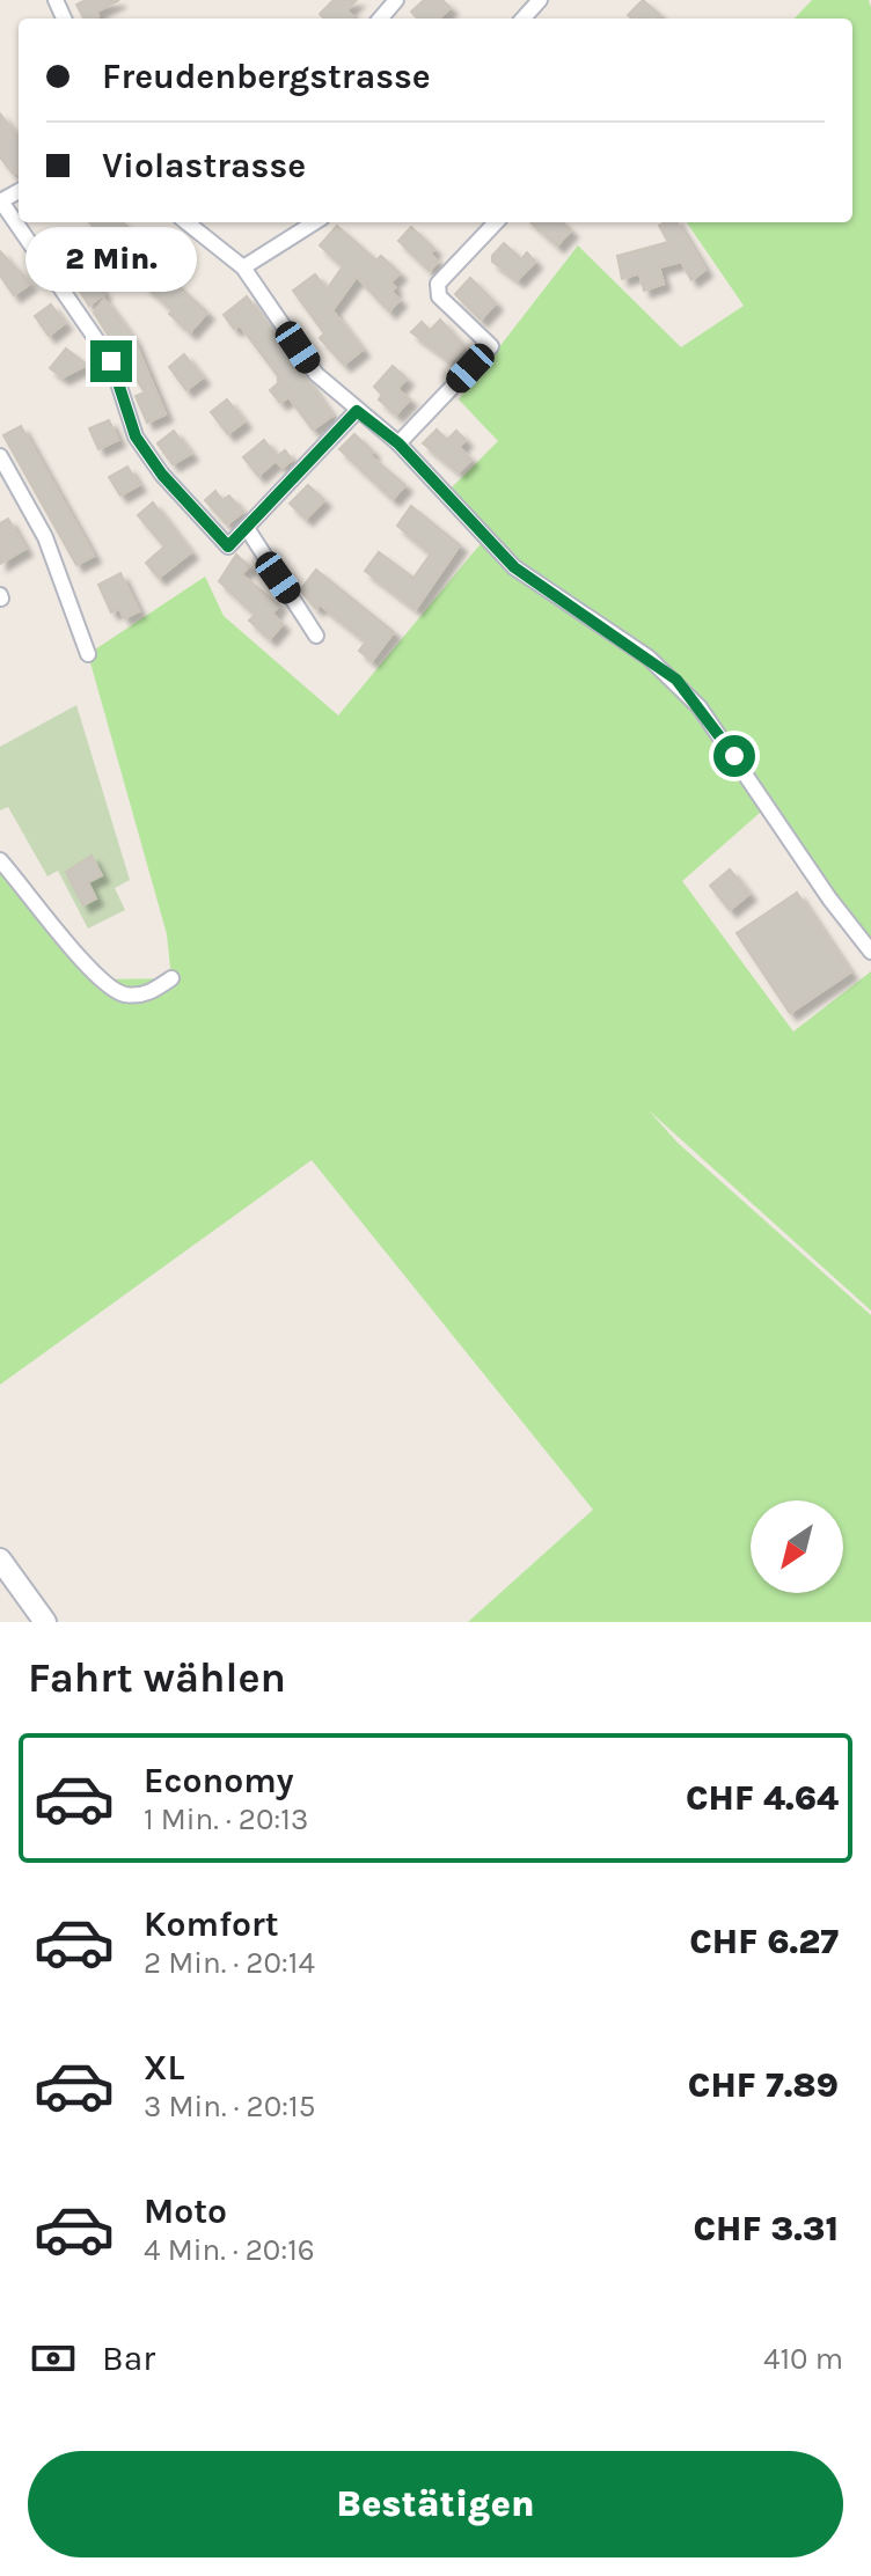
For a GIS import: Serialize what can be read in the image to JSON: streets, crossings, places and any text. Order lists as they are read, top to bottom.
{
  "north": "bottom left",
  "page": {
    "banner": ["Freudenbergstrasse", "Violastrasse"],
    "bubble": "2 Min.",
    "heading": "Fahrt wählen",
    "list": [
      {
        "name": "Economy",
        "note": "1 Min. · 20:13",
        "value": "CHF 4.64"
      },
      {
        "name": "Komfort",
        "note": "2 Min. · 20:14",
        "value": "CHF 6.27"
      },
      {
        "name": "XL",
        "note": "3 Min. · 20:15",
        "value": "CHF 7.89"
      },
      {
        "name": "Moto",
        "note": "4 Min. · 20:16",
        "value": "CHF 3.31"
      }
    ],
    "pay": ["Bar", "410 m"],
    "buttons": "Bestätigen"
  }
}
